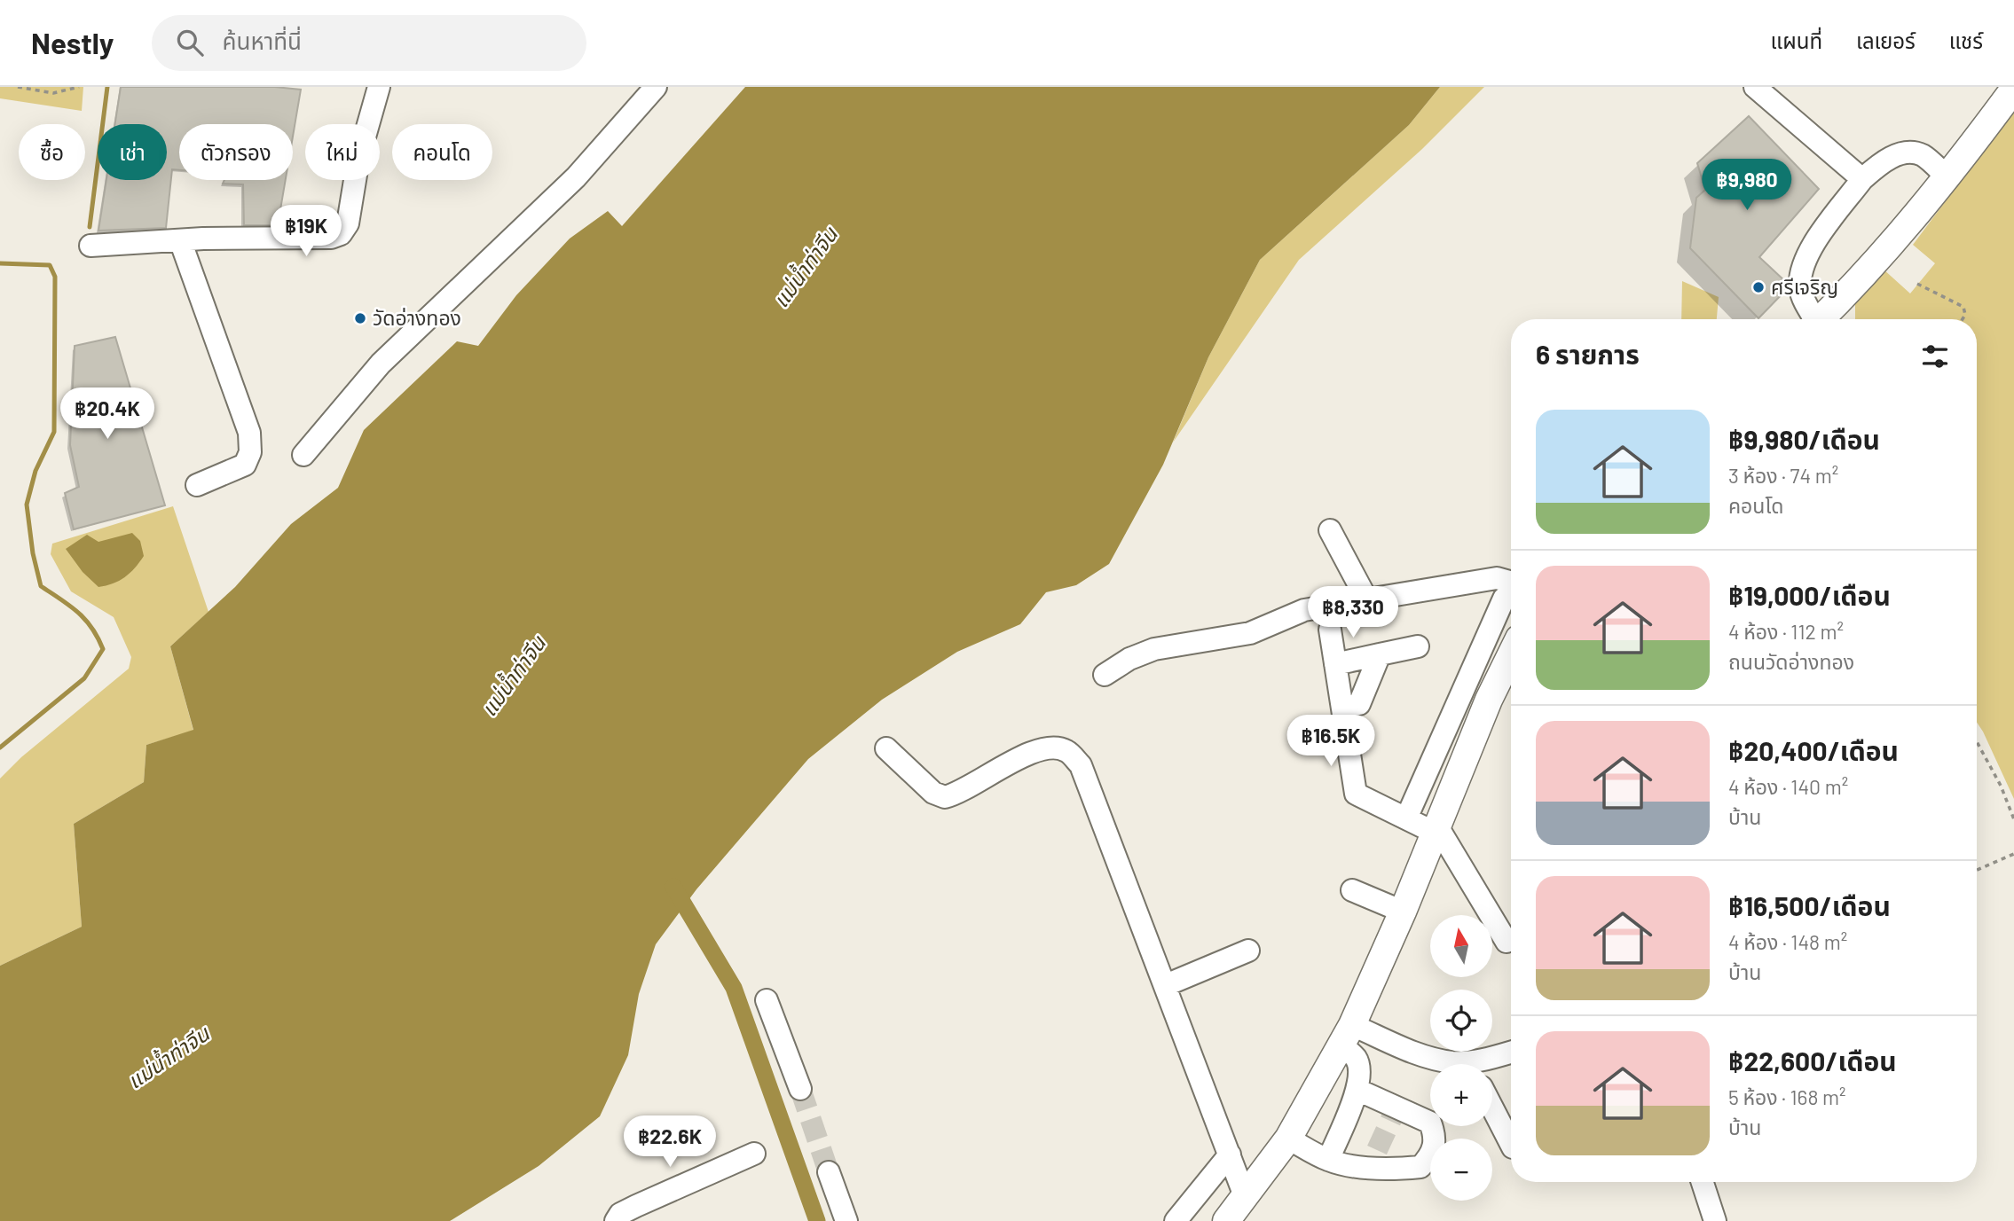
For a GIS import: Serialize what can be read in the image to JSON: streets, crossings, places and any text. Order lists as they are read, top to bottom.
{
  "water": ["แม่น้ำท่าจีน"],
  "places": ["ศรีเจริญ", "วัดอ่างทอง"],
  "north": "top",
  "page": {
    "header": "Nestly",
    "search": "ค้นหาที่นี่",
    "nav": ["แผนที่", "เลเยอร์", "แชร์"],
    "chip": [
      "ซื้อ",
      "เช่า",
      "ตัวกรอง",
      "ใหม่",
      "คอนโด"
    ],
    "price": [
      "฿9,980",
      "฿19K",
      "฿20.4K",
      "฿8,330",
      "฿16.5K",
      "฿22.6K"
    ],
    "heading": "6 รายการ",
    "list": [
      {
        "name": "฿9,980/เดือน",
        "note": "3 ห้อง · 74 m² · คอนโด"
      },
      {
        "name": "฿19,000/เดือน",
        "note": "4 ห้อง · 112 m² · ถนนวัดอ่างทอง"
      },
      {
        "name": "฿20,400/เดือน",
        "note": "4 ห้อง · 140 m² · บ้าน"
      },
      {
        "name": "฿16,500/เดือน",
        "note": "4 ห้อง · 148 m² · บ้าน"
      },
      {
        "name": "฿22,600/เดือน",
        "note": "5 ห้อง · 168 m² · บ้าน"
      }
    ],
    "map_buttons": ["+", "−"]
  }
}
